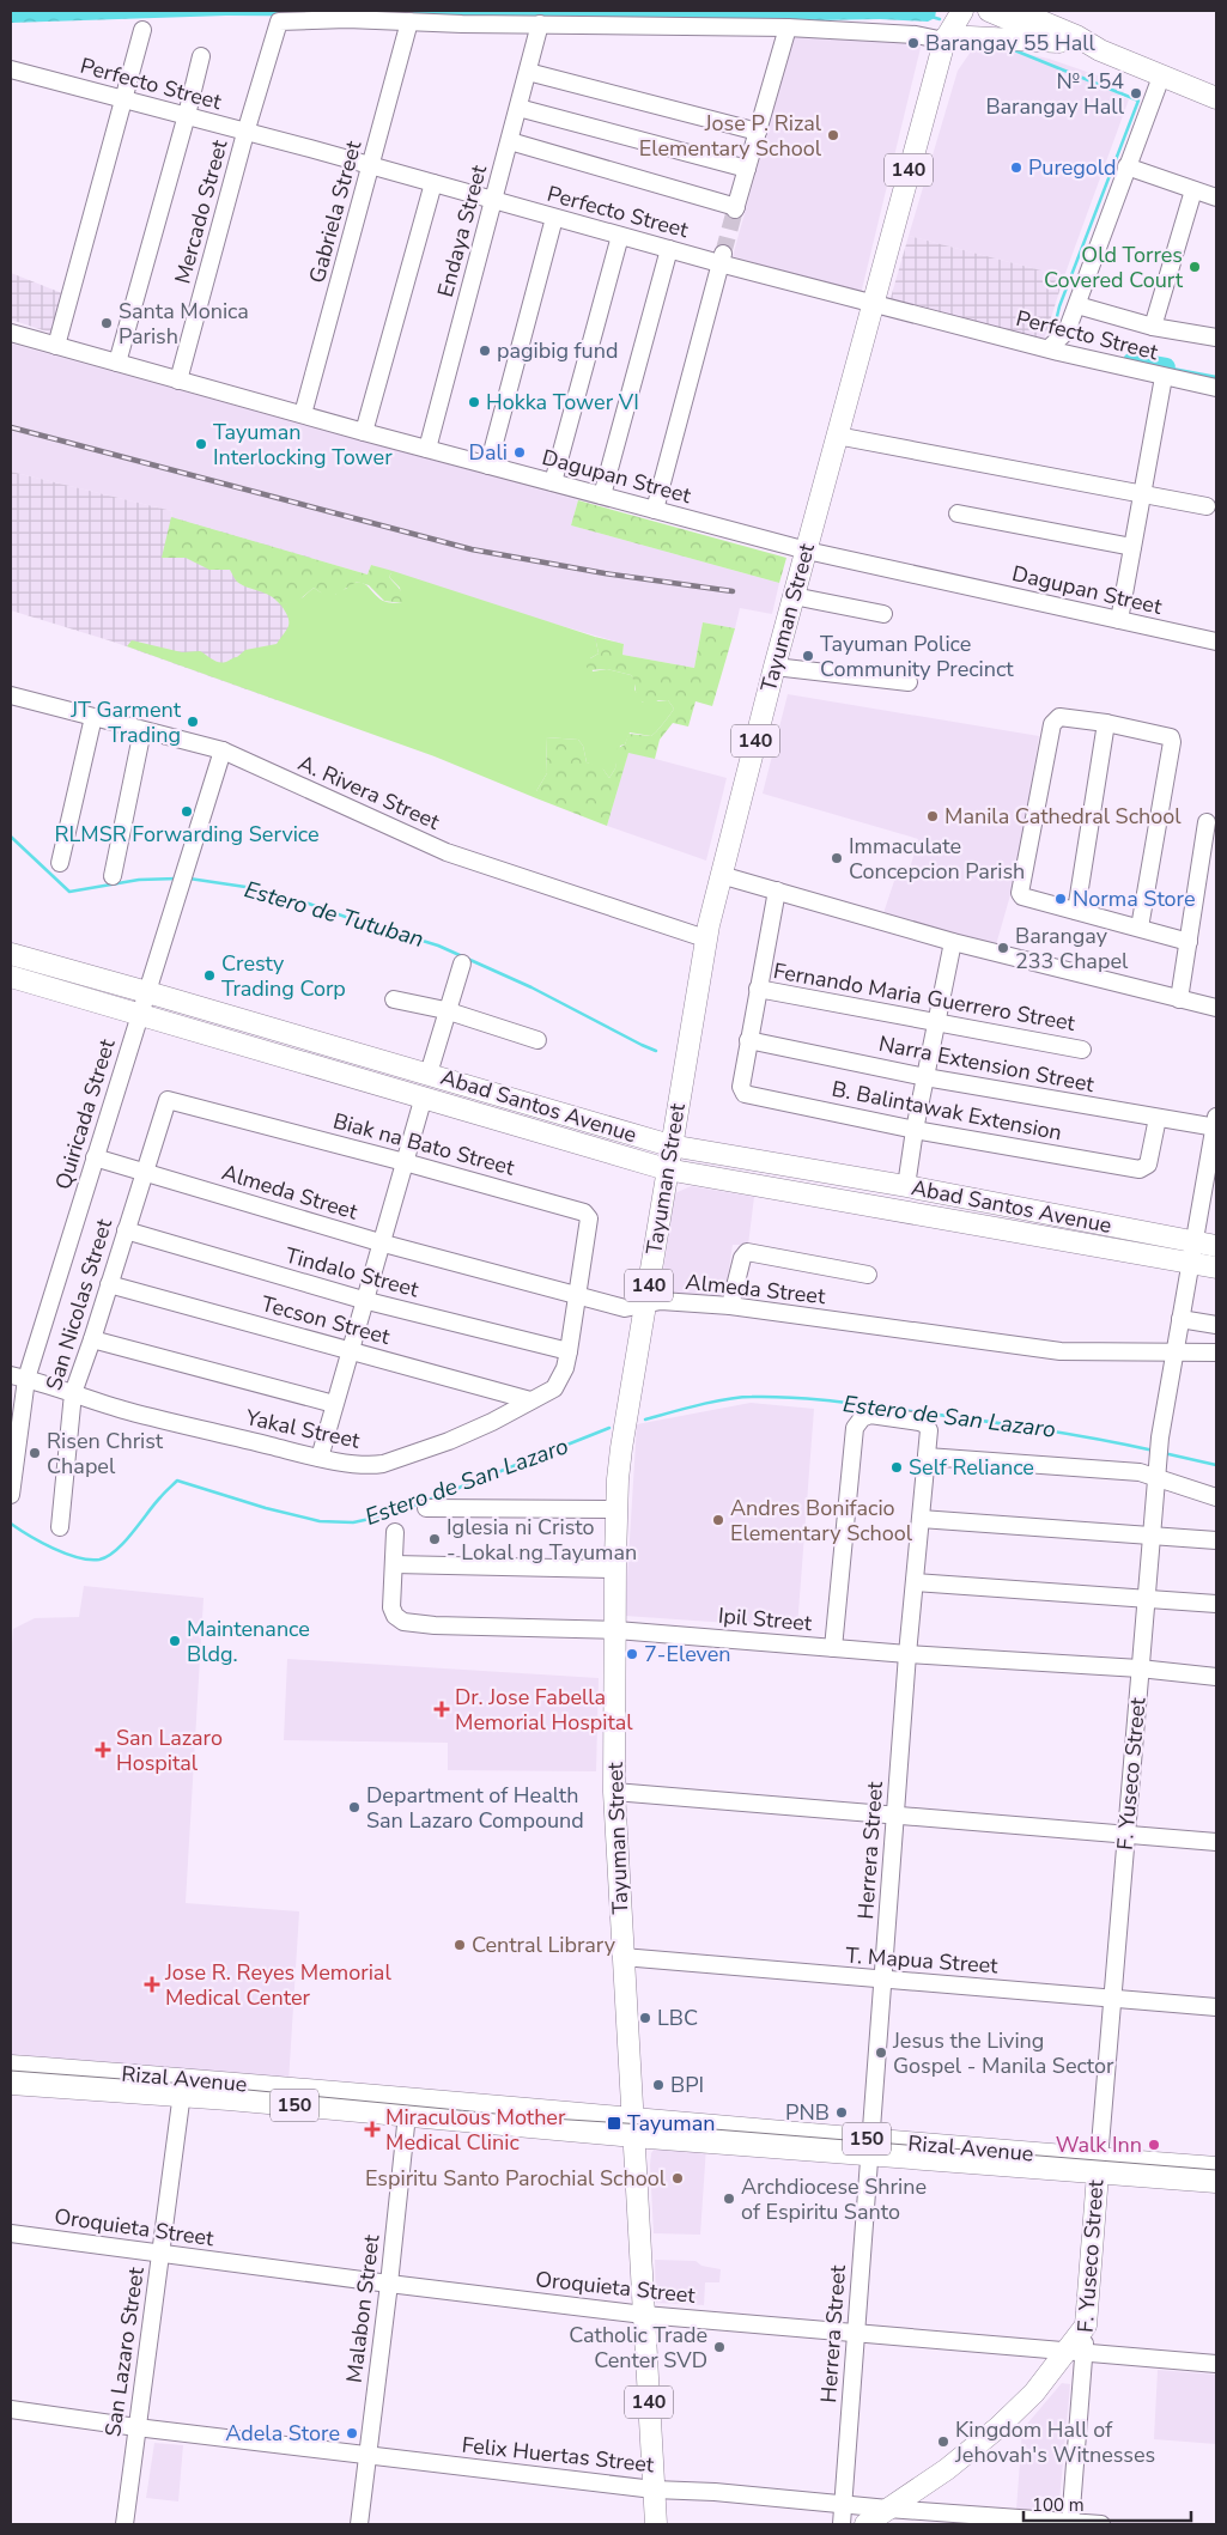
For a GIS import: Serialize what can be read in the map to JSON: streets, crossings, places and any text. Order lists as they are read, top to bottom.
{
  "streets": {
    "main road": [
      "140",
      "Tayuman Street",
      "Abad Santos Avenue",
      "F. Yuseco Street",
      "Rizal Avenue",
      "150"
    ],
    "street": [
      "Perfecto Street",
      "Mercado Street",
      "Gabriela Street",
      "Endaya Street",
      "Dagupan Street",
      "A. Rivera Street",
      "Fernando Maria Guerrero Street",
      "Narra Extension Street",
      "B. Balintawak Extension",
      "Quiricada Street",
      "Biak na Bato Street",
      "Almeda Street",
      "Tindalo Street",
      "San Nicolas Street",
      "Tecson Street",
      "Yakal Street",
      "Ipil Street",
      "Herrera Street",
      "T. Mapua Street",
      "Oroquieta Street",
      "Malabon Street",
      "San Lazaro Street",
      "Felix Huertas Street"
    ]
  },
  "crossings": [
    ["Perfecto Street", "Mercado Street"],
    ["Perfecto Street", "Gabriela Street"],
    ["Perfecto Street", "Endaya Street"],
    ["Perfecto Street", "Tayuman Street"],
    ["Mercado Street", "Gabriela Street"],
    ["Mercado Street", "Dagupan Street"],
    ["Gabriela Street", "Dagupan Street"],
    ["Endaya Street", "Dagupan Street"],
    ["Dagupan Street", "Tayuman Street"],
    ["Tayuman Street", "A. Rivera Street"],
    ["Tayuman Street", "Abad Santos Avenue"],
    ["Tayuman Street", "Almeda Street"],
    ["Tayuman Street", "Ipil Street"],
    ["Tayuman Street", "T. Mapua Street"],
    ["Tayuman Street", "Rizal Avenue"],
    ["Tayuman Street", "Oroquieta Street"],
    ["Tayuman Street", "Felix Huertas Street"],
    ["A. Rivera Street", "Quiricada Street"],
    ["Narra Extension Street", "B. Balintawak Extension"],
    ["Narra Extension Street", "F. Yuseco Street"],
    ["Abad Santos Avenue", "Quiricada Street"],
    ["Abad Santos Avenue", "F. Yuseco Street"],
    ["Quiricada Street", "Almeda Street"],
    ["Quiricada Street", "Yakal Street"],
    ["Biak na Bato Street", "Almeda Street"],
    ["Biak na Bato Street", "San Nicolas Street"],
    ["Biak na Bato Street", "Yakal Street"],
    ["Almeda Street", "San Nicolas Street"],
    ["Almeda Street", "Yakal Street"],
    ["Almeda Street", "F. Yuseco Street"],
    ["Tindalo Street", "San Nicolas Street"],
    ["Tindalo Street", "Yakal Street"],
    ["San Nicolas Street", "Tecson Street"],
    ["San Nicolas Street", "Yakal Street"],
    ["Tecson Street", "Yakal Street"],
    ["Ipil Street", "F. Yuseco Street"],
    ["Ipil Street", "Herrera Street"],
    ["F. Yuseco Street", "T. Mapua Street"],
    ["F. Yuseco Street", "Rizal Avenue"],
    ["F. Yuseco Street", "Oroquieta Street"],
    ["F. Yuseco Street", "Felix Huertas Street"],
    ["Herrera Street", "T. Mapua Street"],
    ["Herrera Street", "Rizal Avenue"],
    ["Herrera Street", "Oroquieta Street"],
    ["Herrera Street", "Felix Huertas Street"],
    ["Rizal Avenue", "Malabon Street"],
    ["Rizal Avenue", "San Lazaro Street"],
    ["Oroquieta Street", "Malabon Street"],
    ["Oroquieta Street", "San Lazaro Street"],
    ["Malabon Street", "Felix Huertas Street"],
    ["San Lazaro Street", "Felix Huertas Street"]
  ],
  "water": ["Estero de Tutuban", "Estero de San Lazaro"],
  "places": {
    "other": [
      "Barangay 55 Hall",
      "№ 154 Barangay Hall",
      "Jose P. Rizal Elementary School",
      "Puregold",
      "Old Torres Covered Court",
      "Santa Monica Parish",
      "pagibig fund",
      "Hokka Tower VI",
      "Tayuman Interlocking Tower",
      "Dali",
      "Tayuman Police Community Precinct",
      "JT Garment Trading",
      "RLMSR Forwarding Service",
      "Manila Cathedral School",
      "Immaculate Concepcion Parish",
      "Norma Store",
      "Barangay 233 Chapel",
      "Cresty Trading Corp",
      "Risen Christ Chapel",
      "Self Reliance",
      "Andres Bonifacio Elementary School",
      "Iglesia ni Cristo - Lokal ng Tayuman",
      "Maintenance Bldg.",
      "7-Eleven",
      "Department of Health San Lazaro Compound",
      "Central Library",
      "LBC",
      "Jesus the Living Gospel - Manila Sector",
      "BPI",
      "PNB",
      "Walk Inn",
      "Espiritu Santo Parochial School",
      "Archdiocese Shrine of Espiritu Santo",
      "Catholic Trade Center SVD",
      "Adela Store",
      "Kingdom Hall of Jehovah's Witnesses"
    ],
    "health": [
      "Dr. Jose Fabella Memorial Hospital",
      "San Lazaro Hospital",
      "Jose R. Reyes Memorial Medical Center",
      "Miraculous Mother Medical Clinic"
    ],
    "transit": ["Tayuman"]
  },
  "scale_bar": "100 m"
}
